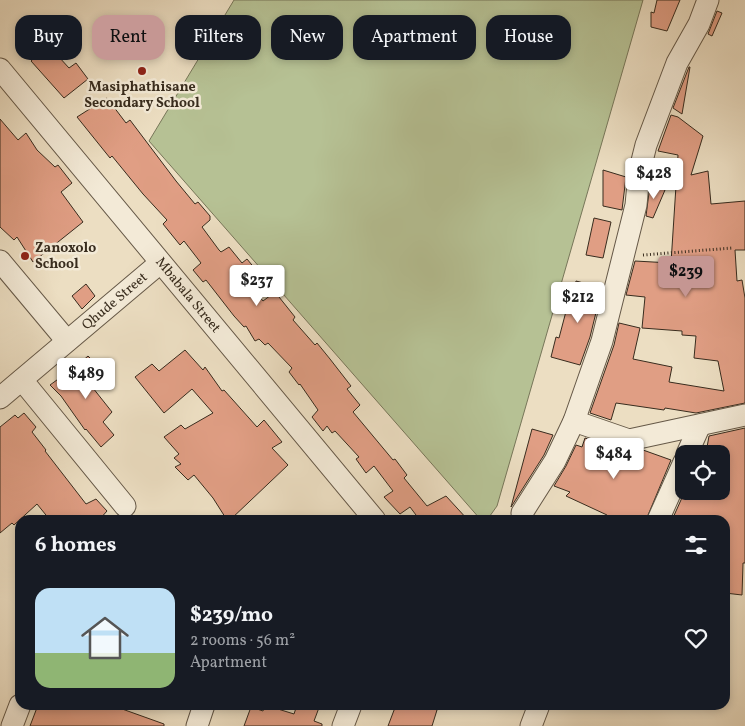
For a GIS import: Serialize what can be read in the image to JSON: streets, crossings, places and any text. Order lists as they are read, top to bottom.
{
  "streets": {
    "street": ["Mbabala Street", "Qhude Street"]
  },
  "crossings": [
    ["Mbabala Street", "Qhude Street"]
  ],
  "places": ["Masiphathisane Secondary School", "Zanoxolo School"],
  "page": {
    "chip": [
      "Buy",
      "Rent",
      "Filters",
      "New",
      "Apartment",
      "House"
    ],
    "price": [
      "$428",
      "$239",
      "$237",
      "$212",
      "$489",
      "$484"
    ],
    "heading": "6 homes",
    "list": [
      {
        "name": "$239/mo",
        "note": "2 rooms · 56 m² · Apartment"
      }
    ]
  }
}
